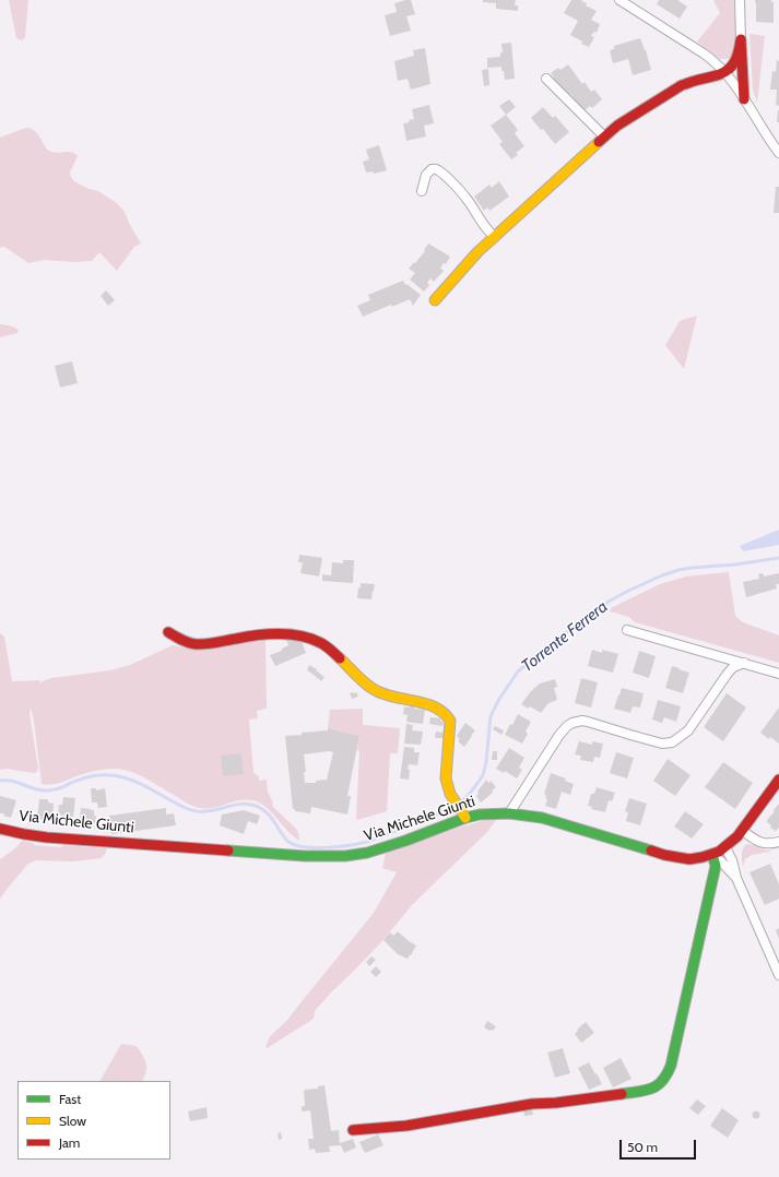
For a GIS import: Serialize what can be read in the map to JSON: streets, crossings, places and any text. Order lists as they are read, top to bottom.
{
  "streets": {
    "street": ["Via Michele Giunti"]
  },
  "water": ["Torrente Ferrera"],
  "legend": ["Fast", "Slow", "Jam"],
  "scale_bar": "50 m"
}
